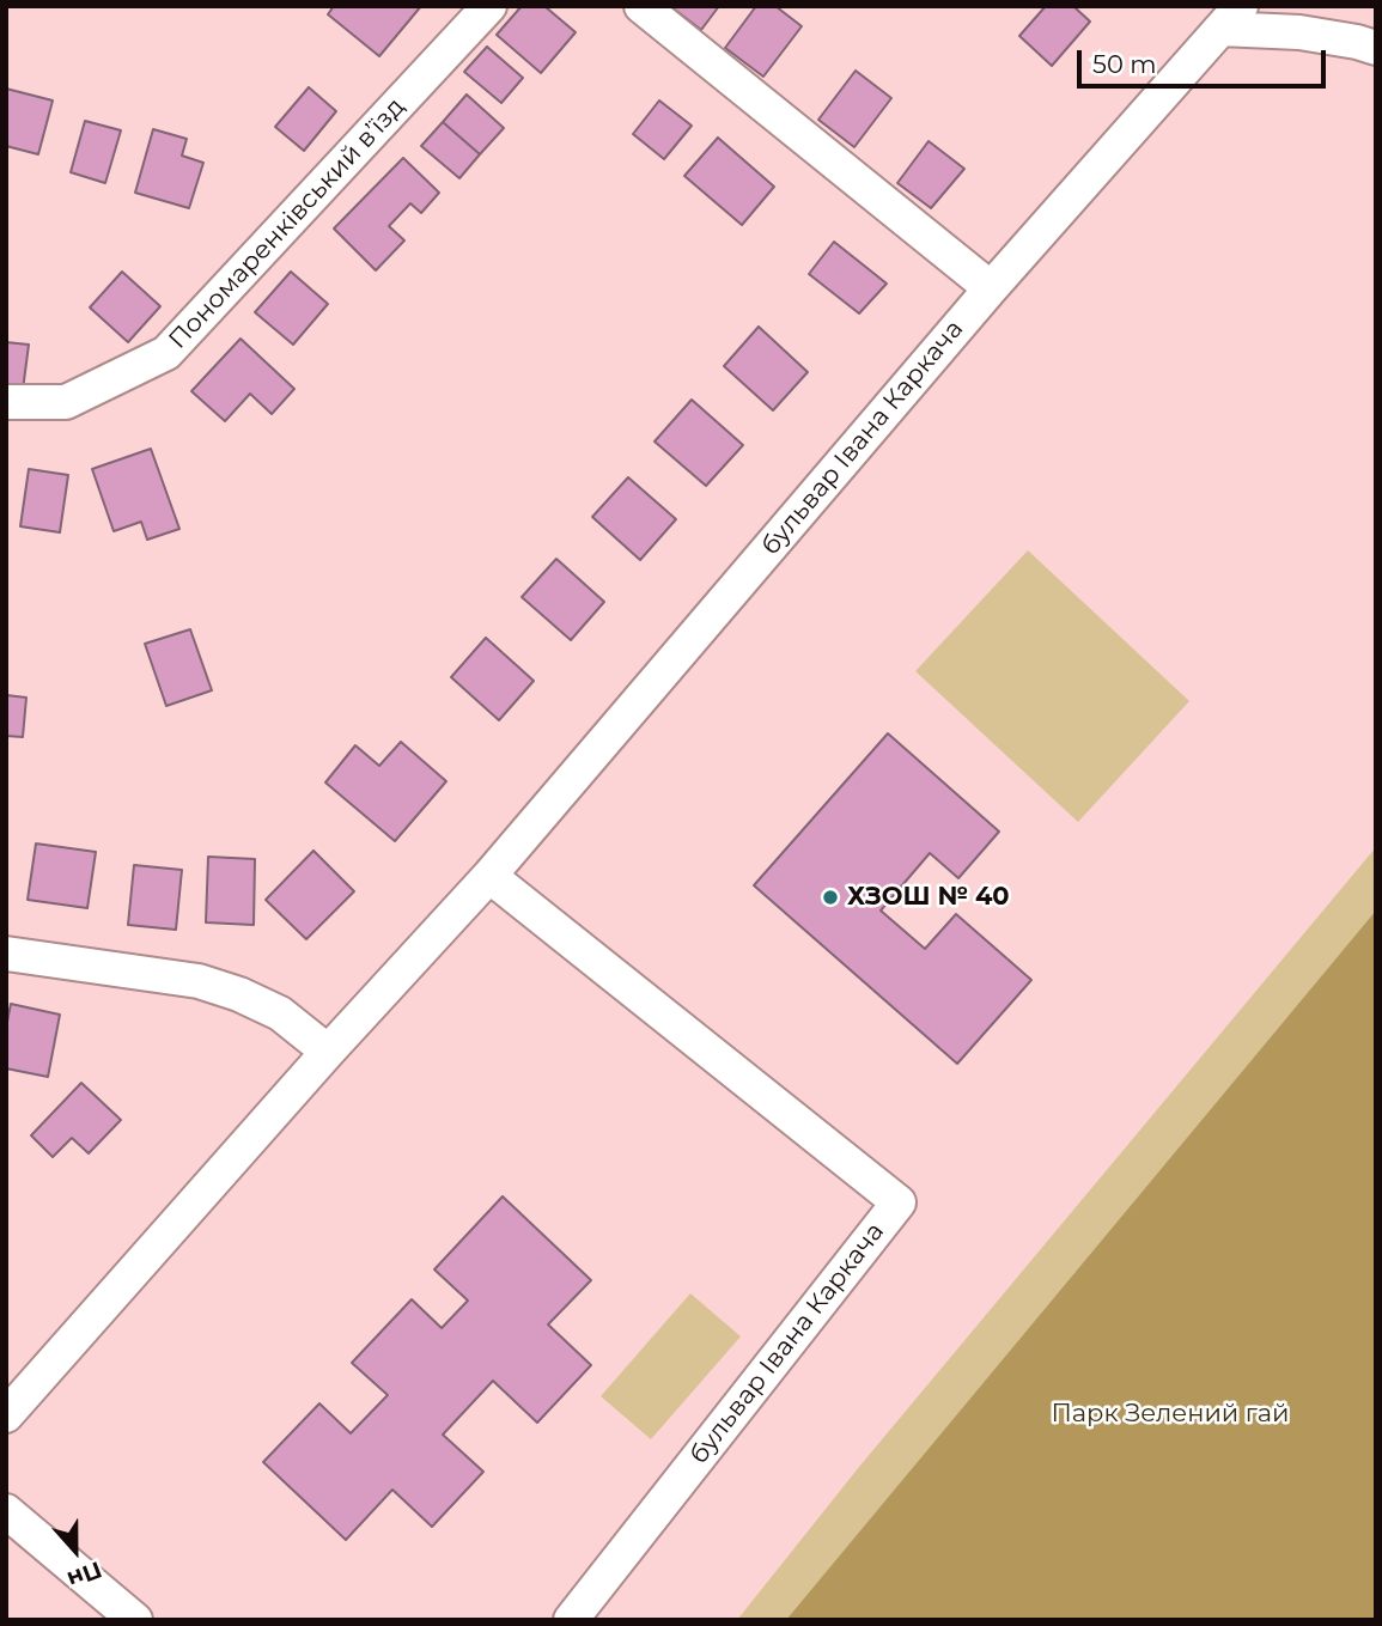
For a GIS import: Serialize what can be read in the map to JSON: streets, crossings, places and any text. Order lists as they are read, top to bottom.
{
  "streets": {
    "street": ["Пономаренківський в’їзд", "бульвар Івана Каркача"]
  },
  "parks": ["Парк Зелений гай"],
  "places": ["ХЗОШ № 40"],
  "scale_bar": "50 m",
  "north": "bottom"
}
